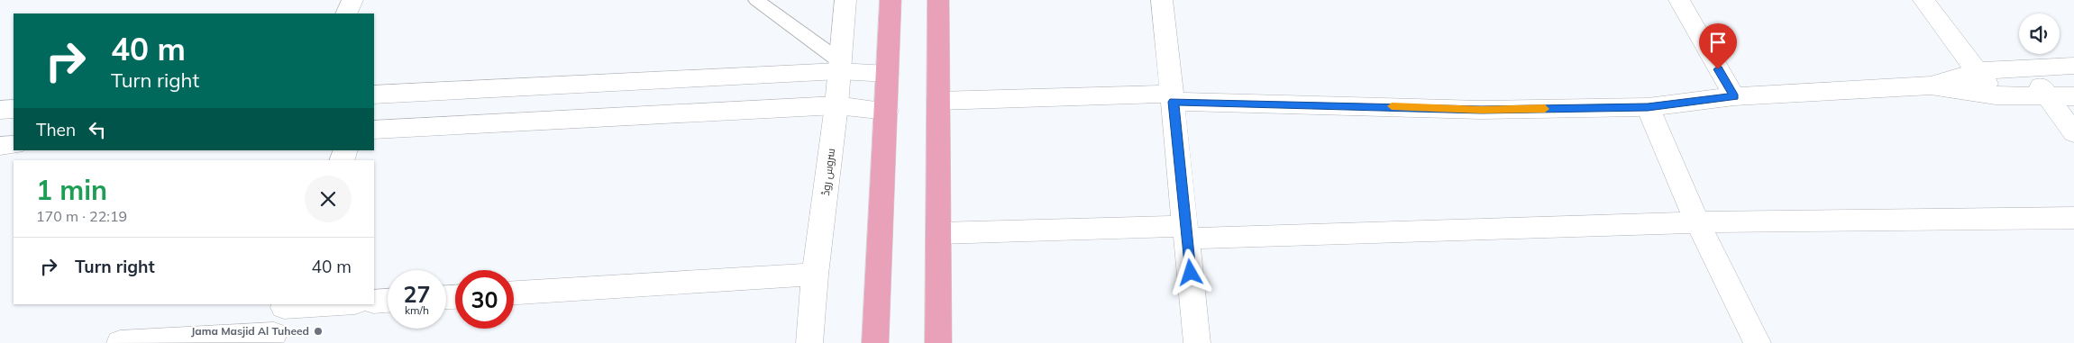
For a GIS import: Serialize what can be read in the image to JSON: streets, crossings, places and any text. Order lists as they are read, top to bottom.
{
  "streets": {
    "street": ["سروس روڈ"]
  },
  "places": ["Jama Masjid Al Tuheed"],
  "page": {
    "turn": ["40 m", "Turn right"],
    "then": "Then",
    "heading": ["1 min", "170 m · 22:19"],
    "list": [
      {
        "name": "Turn right",
        "value": "40 m"
      }
    ],
    "speed": "27 km/h",
    "limit": "30"
  }
}
